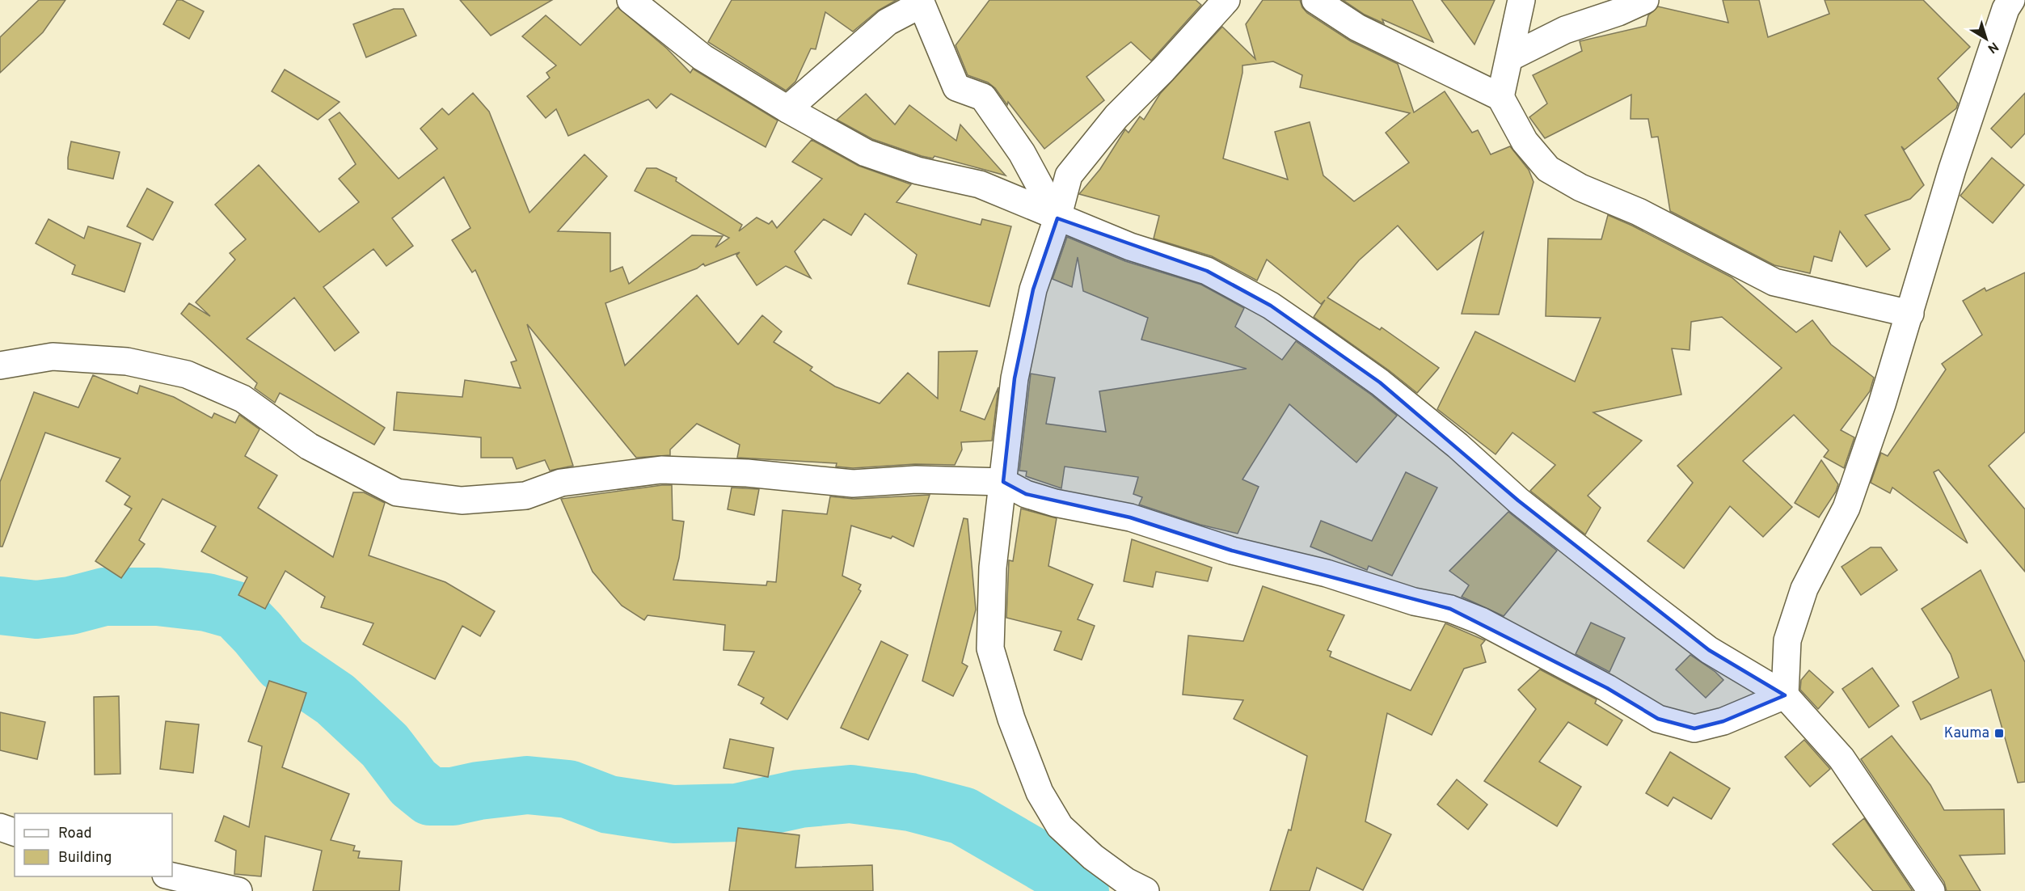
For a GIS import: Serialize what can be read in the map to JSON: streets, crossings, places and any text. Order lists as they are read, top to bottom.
{
  "places": {
    "transit": ["Kauma"]
  },
  "legend": ["Road", "Building"],
  "north": "bottom right"
}
